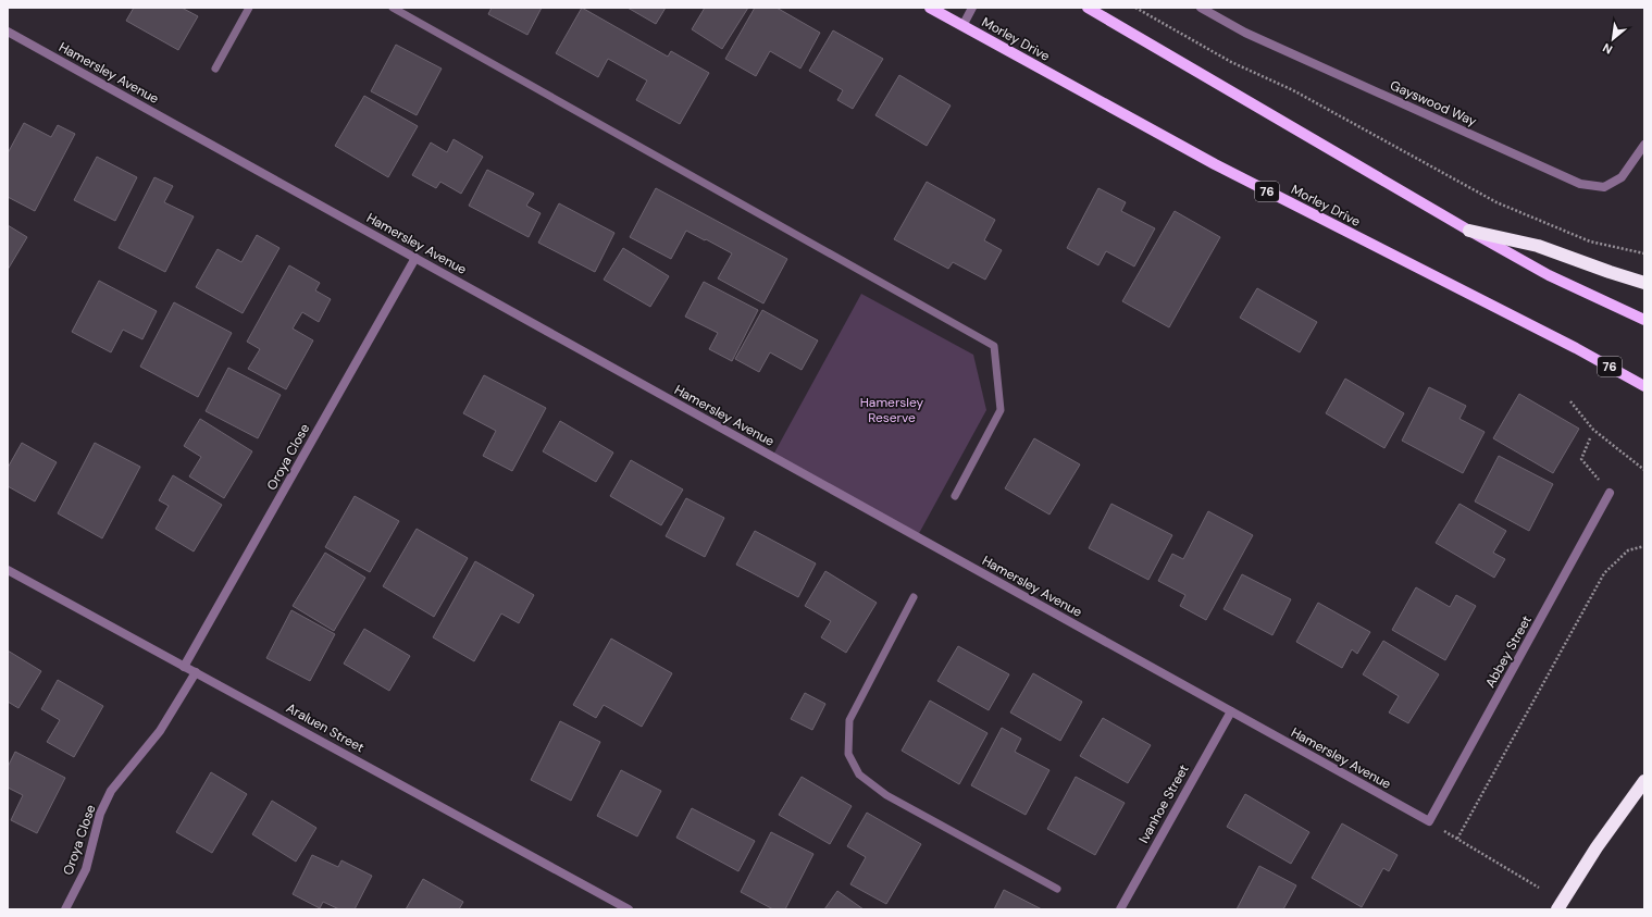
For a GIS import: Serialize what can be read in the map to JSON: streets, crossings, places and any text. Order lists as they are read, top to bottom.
{
  "streets": {
    "main road": ["Morley Drive", "76"],
    "street": [
      "Hamersley Avenue",
      "Gayswood Way",
      "Oroya Close",
      "Abbey Street",
      "Araluen Street",
      "Ivanhoe Street"
    ]
  },
  "crossings": [
    ["Hamersley Avenue", "Oroya Close"],
    ["Hamersley Avenue", "Abbey Street"],
    ["Hamersley Avenue", "Ivanhoe Street"],
    ["Oroya Close", "Araluen Street"]
  ],
  "parks": ["Hamersley Reserve"],
  "north": "bottom left"
}
